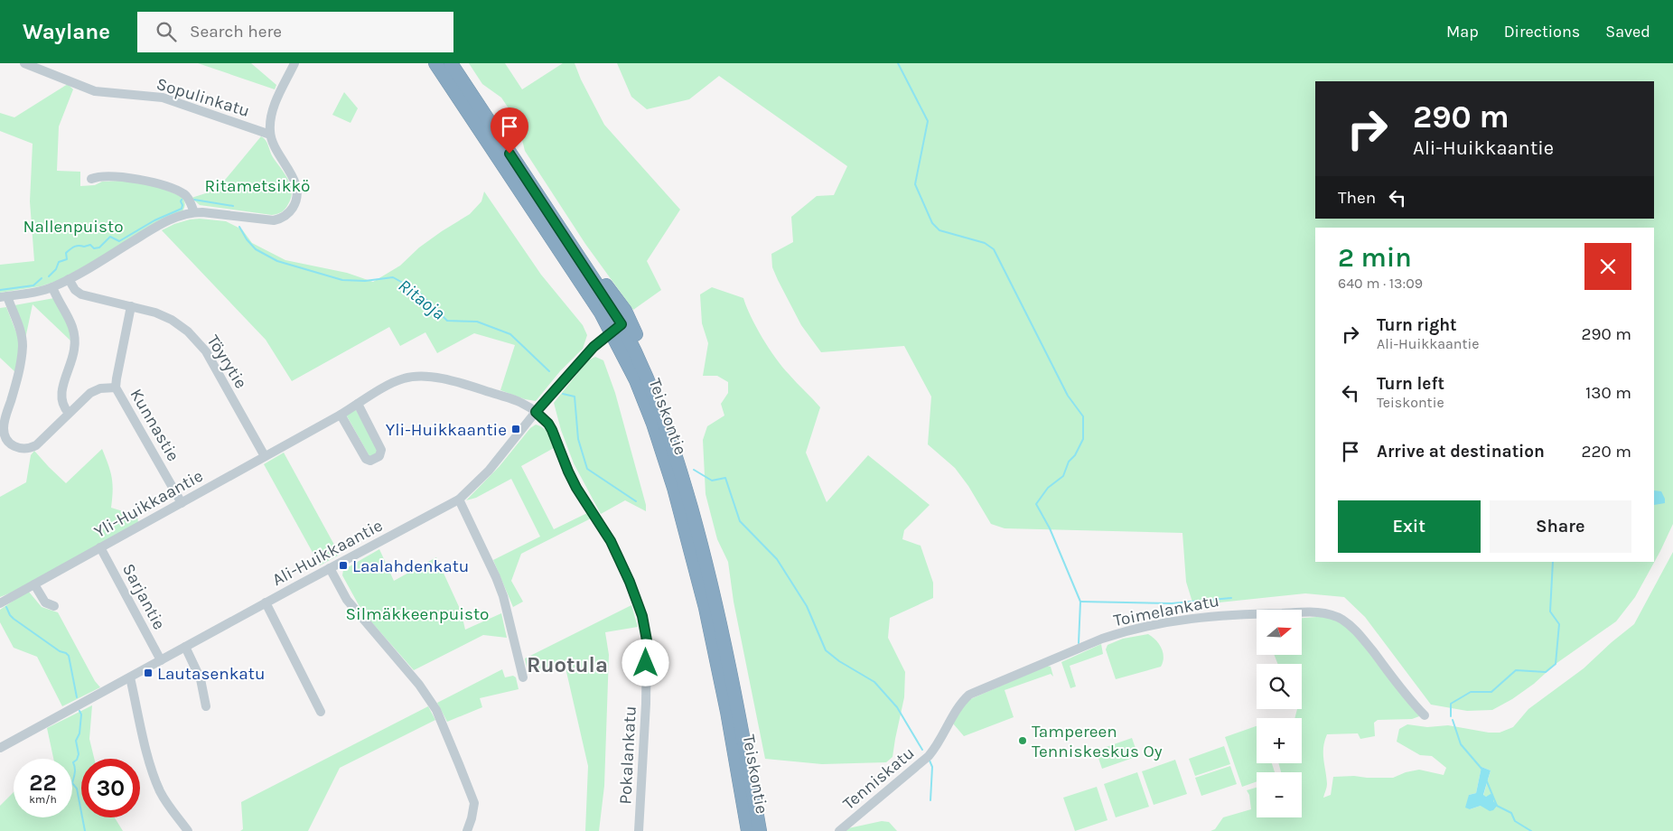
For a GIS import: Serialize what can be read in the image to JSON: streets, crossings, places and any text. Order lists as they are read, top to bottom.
{
  "streets": {
    "highway": ["Teiskontie"],
    "street": [
      "Sopulinkatu",
      "Töyrytie",
      "Kunnastie",
      "Yli-Huikkaantie",
      "Ali-Huikkaantie",
      "Sarjantie",
      "Toimelankatu",
      "Pokalankatu",
      "Tenniskatu"
    ]
  },
  "crossings": [
    ["Töyrytie", "Kunnastie"],
    ["Töyrytie", "Yli-Huikkaantie"],
    ["Teiskontie", "Ali-Huikkaantie"],
    ["Kunnastie", "Yli-Huikkaantie"],
    ["Yli-Huikkaantie", "Ali-Huikkaantie"],
    ["Yli-Huikkaantie", "Sarjantie"],
    ["Yli-Huikkaantie", "Pokalankatu"],
    ["Ali-Huikkaantie", "Sarjantie"],
    ["Ali-Huikkaantie", "Pokalankatu"],
    ["Toimelankatu", "Tenniskatu"]
  ],
  "districts": ["Ruotula"],
  "water": ["Ritaoja"],
  "parks": ["Ritametsikkö", "Nallenpuisto", "Silmäkkeenpuisto"],
  "places": {
    "transit": ["Yli-Huikkaantie", "Laalahdenkatu", "Lautasenkatu"],
    "other": ["Tampereen Tenniskeskus Oy"]
  },
  "north": "right",
  "page": {
    "header": "Waylane",
    "search": "Search here",
    "nav": ["Map", "Directions", "Saved"],
    "turn": ["290 m", "Ali-Huikkaantie"],
    "then": "Then",
    "heading": ["2 min", "640 m · 13:09"],
    "list": [
      {
        "name": "Turn right",
        "note": "Ali-Huikkaantie",
        "value": "290 m"
      },
      {
        "name": "Turn left",
        "note": "Teiskontie",
        "value": "130 m"
      },
      {
        "name": "Arrive at destination",
        "value": "220 m"
      }
    ],
    "buttons": ["Exit", "Share"],
    "map_buttons": ["+", "−"],
    "speed": "22 km/h",
    "limit": "30"
  }
}
